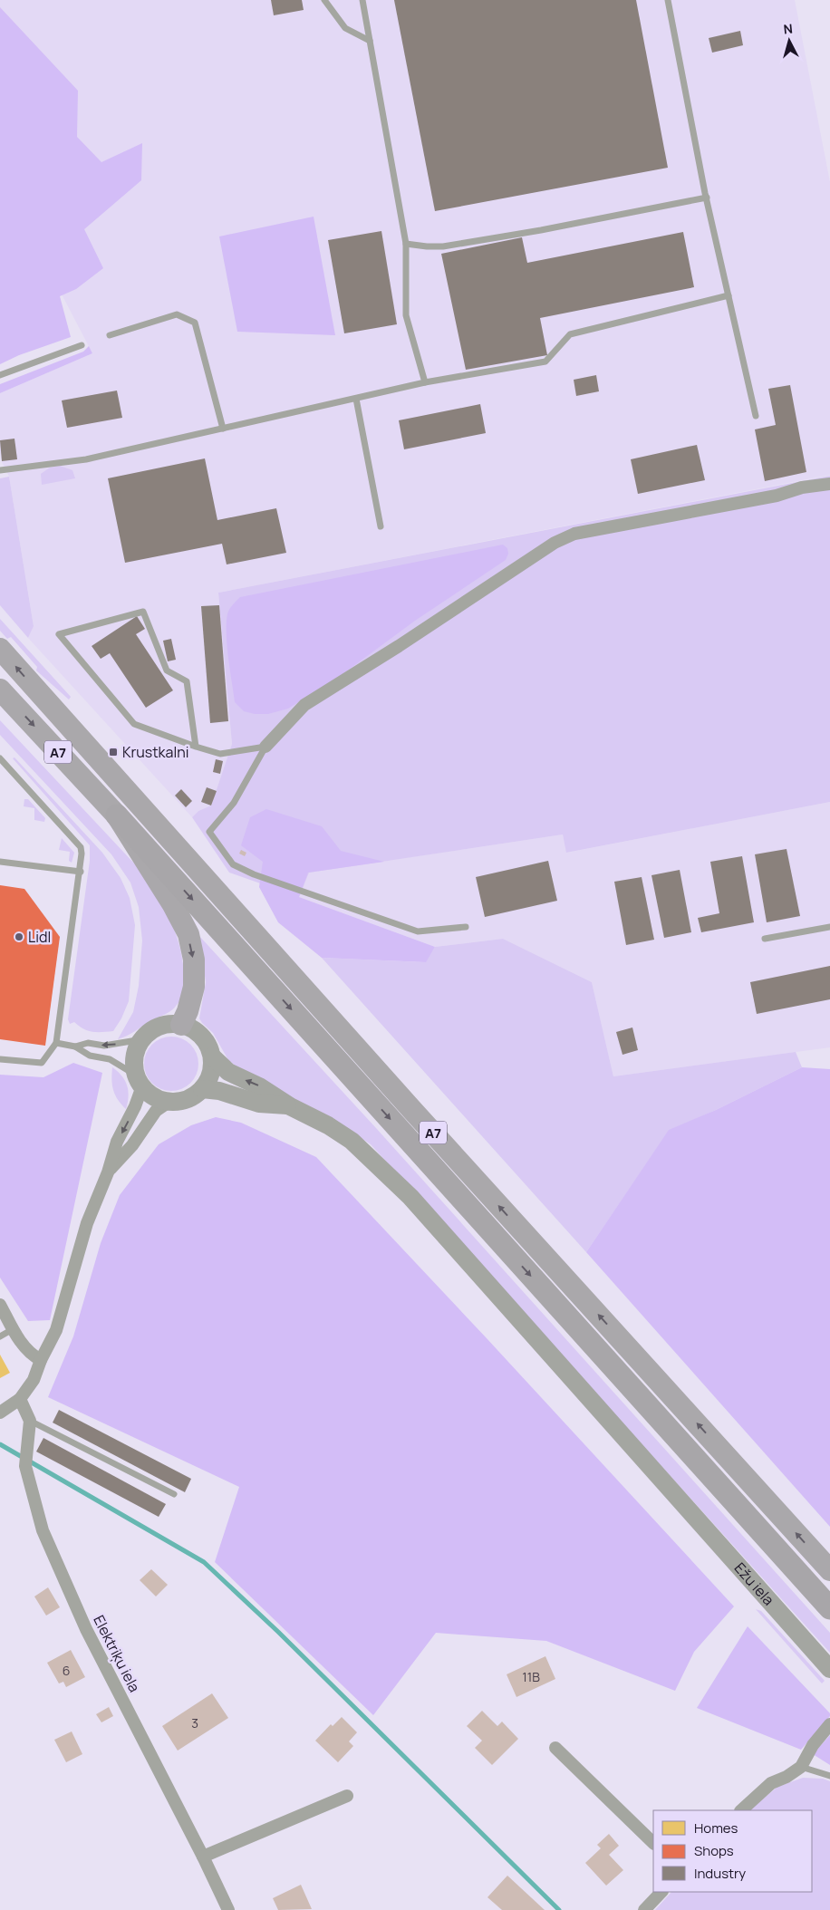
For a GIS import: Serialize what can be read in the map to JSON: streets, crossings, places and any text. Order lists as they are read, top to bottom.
{
  "streets": {
    "highway": ["A7"],
    "main road": ["Ežu iela"],
    "street": ["Elektriķu iela"]
  },
  "places": {
    "transit": ["Krustkalni"],
    "other": ["Lidl"]
  },
  "house_numbers": ["6", "11B", "3"],
  "legend": ["Homes", "Shops", "Industry"],
  "north": "top"
}
